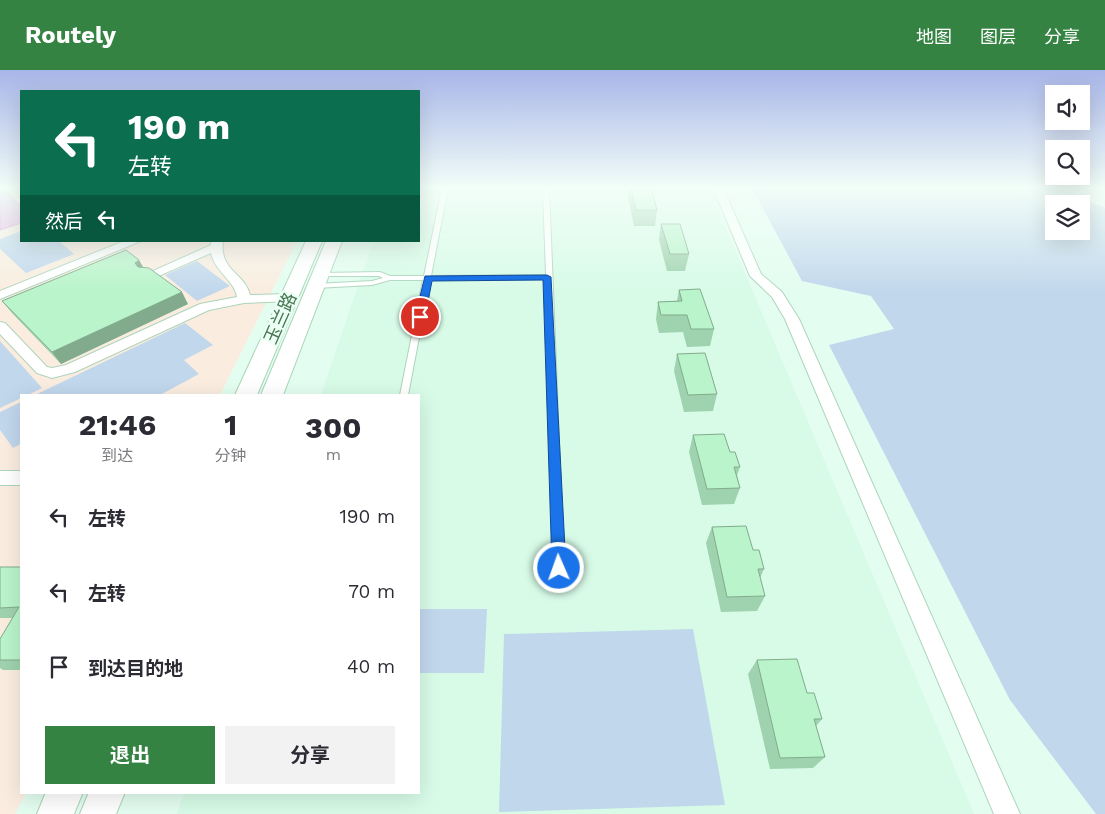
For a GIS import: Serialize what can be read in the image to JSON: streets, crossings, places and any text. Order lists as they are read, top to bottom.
{
  "streets": {
    "street": ["玉兰路"]
  },
  "page": {
    "header": "Routely",
    "nav": ["地图", "图层", "分享"],
    "turn": ["190 m", "左转"],
    "then": "然后",
    "eta": [
      "21:46",
      "到达",
      "1",
      "分钟",
      "300",
      "m"
    ],
    "list": [
      {
        "name": "左转",
        "value": "190 m"
      },
      {
        "name": "左转",
        "value": "70 m"
      },
      {
        "name": "到达目的地",
        "value": "40 m"
      }
    ],
    "buttons": ["退出", "分享"]
  }
}
